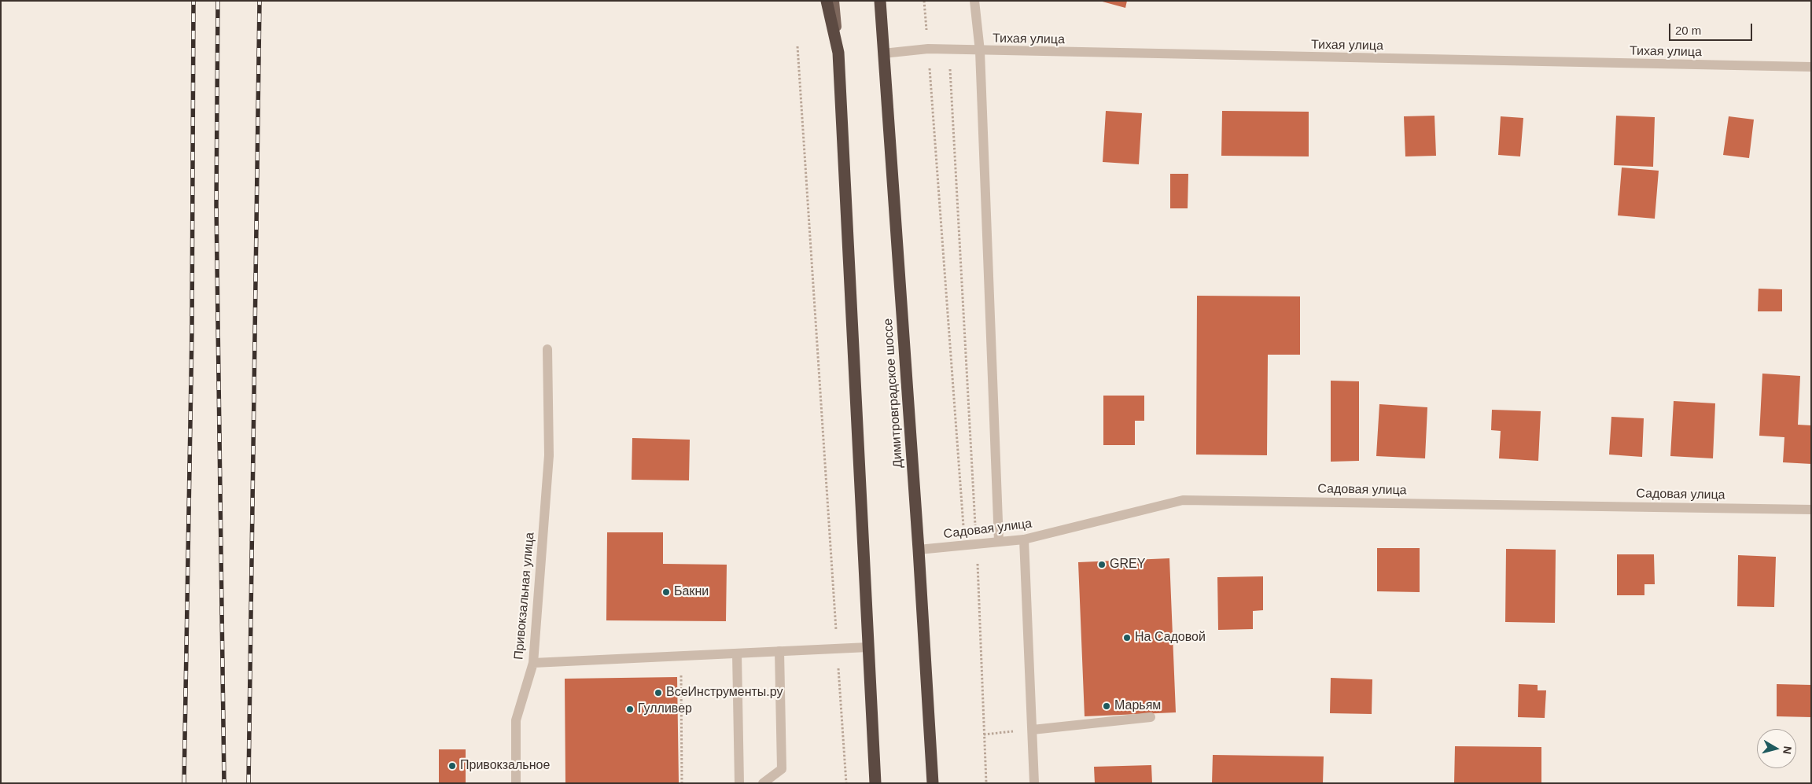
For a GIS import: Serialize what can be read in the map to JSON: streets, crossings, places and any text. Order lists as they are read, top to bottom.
{
  "streets": {
    "highway": ["Димитровградское шоссе"],
    "street": ["Тихая улица", "Садовая улица", "Привокзальная улица"]
  },
  "crossings": [
    ["Тихая улица", "Димитровградское шоссе"],
    ["Димитровградское шоссе", "Садовая улица"]
  ],
  "places": [
    "GREY",
    "Бакни",
    "На Садовой",
    "ВсеИнструменты.ру",
    "Марьям",
    "Гулливер",
    "Привокзальное"
  ],
  "scale_bar": "20 m",
  "north": "right"
}
